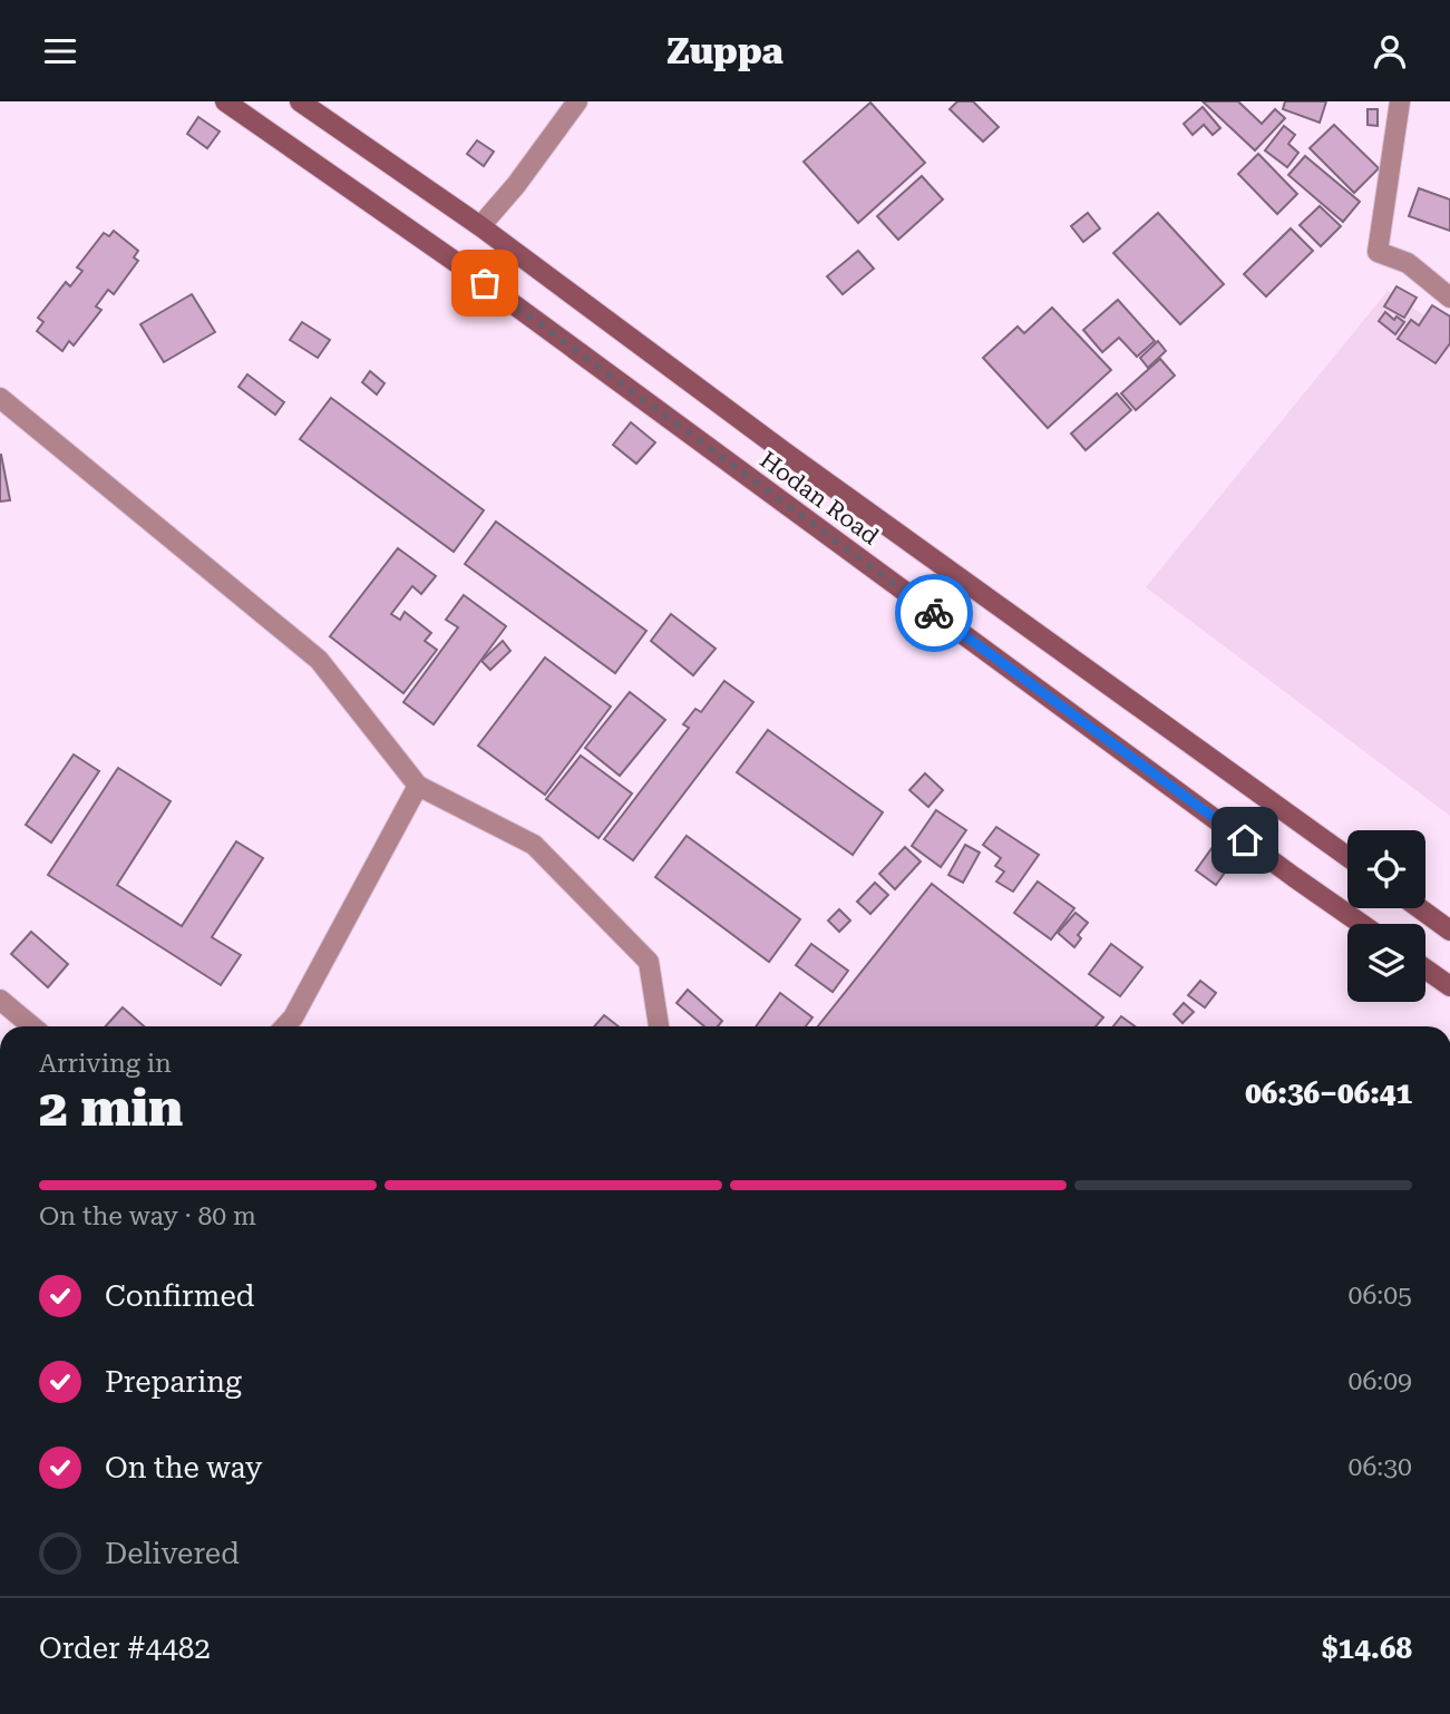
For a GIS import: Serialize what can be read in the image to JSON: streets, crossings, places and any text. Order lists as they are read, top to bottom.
{
  "streets": {
    "main road": ["Hodan Road"]
  },
  "page": {
    "header": "Zuppa",
    "heading": ["2 min", "Arriving in", "06:36–06:41"],
    "panel": ["Order #4482", "$14.68"],
    "bar": "On the way · 80 m",
    "list": [
      ["Confirmed", "06:05"],
      ["Preparing", "06:09"],
      ["On the way", "06:30"],
      "Delivered"
    ]
  }
}
